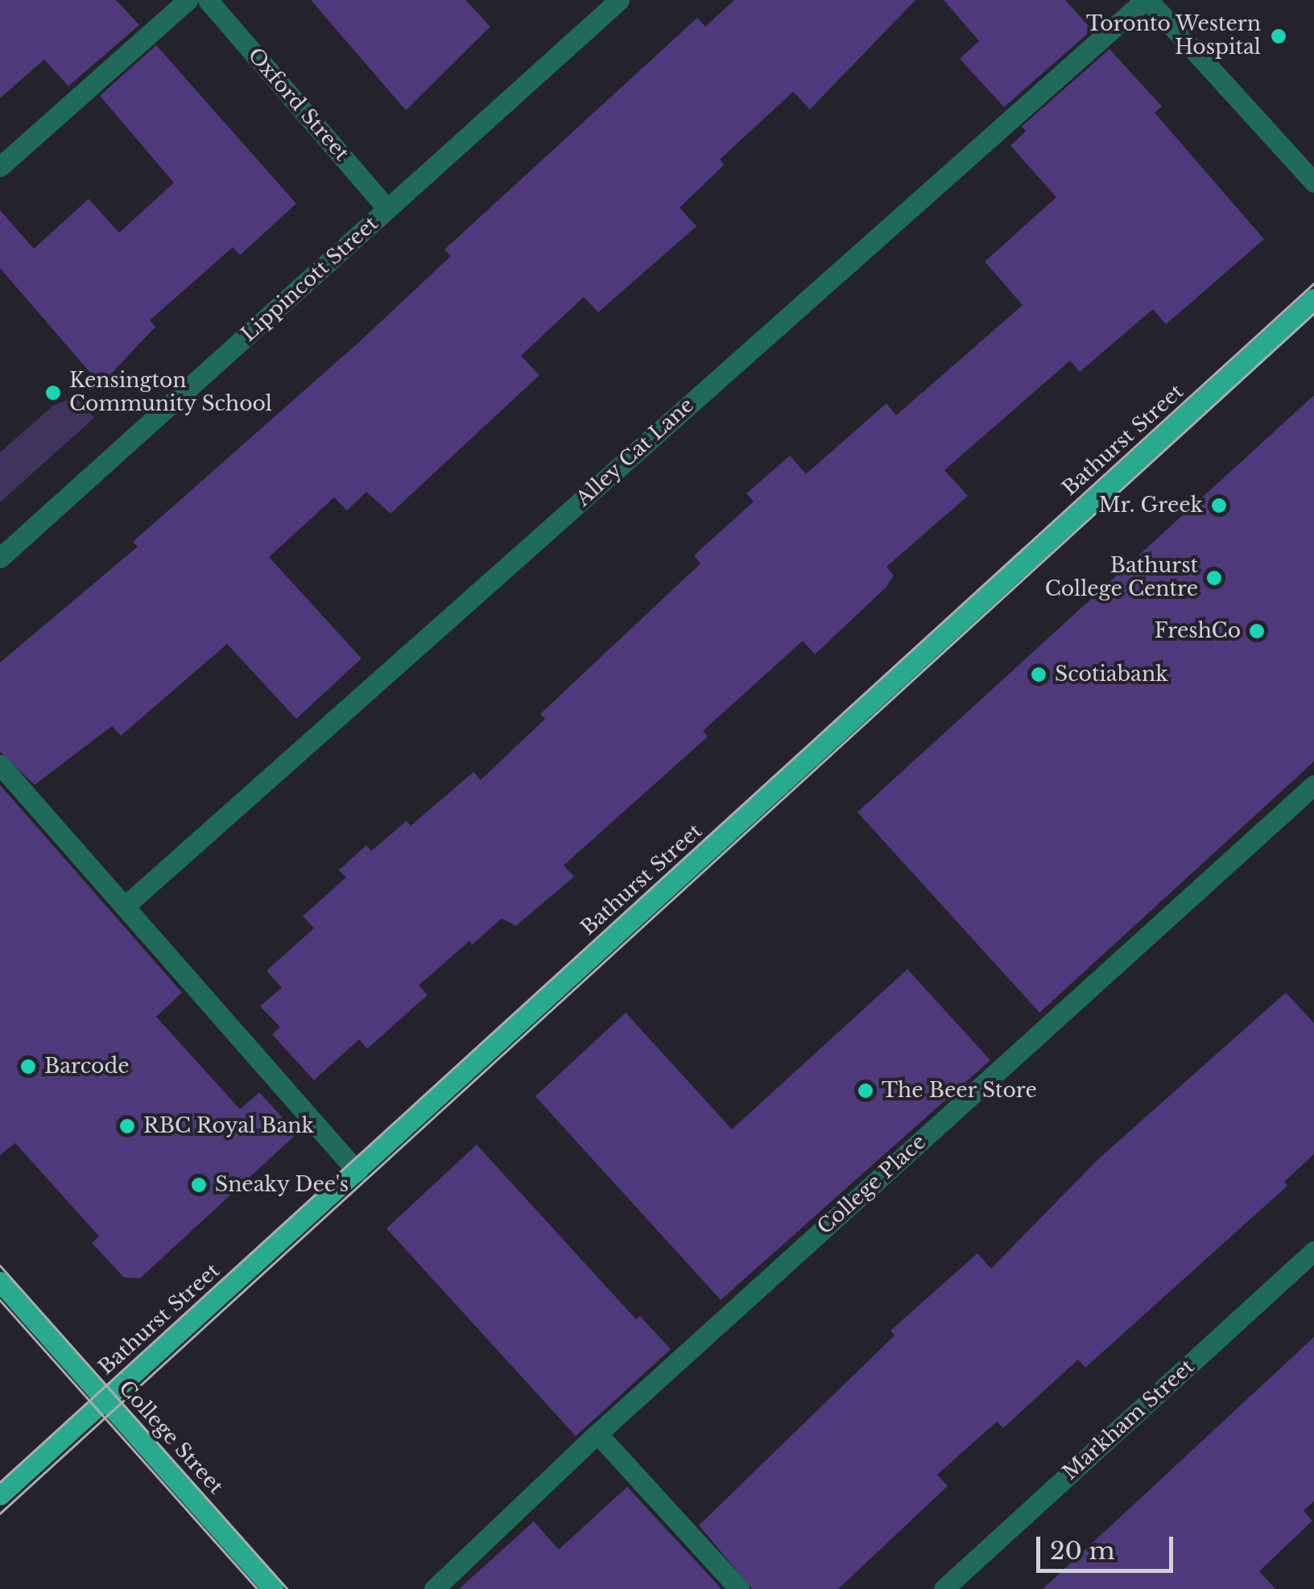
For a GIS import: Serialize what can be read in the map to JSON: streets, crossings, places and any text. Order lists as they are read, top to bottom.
{
  "streets": {
    "main road": ["Bathurst Street", "College Street"],
    "street": [
      "Oxford Street",
      "Lippincott Street",
      "Alley Cat Lane",
      "College Place",
      "Markham Street"
    ]
  },
  "crossings": [
    ["Oxford Street", "Lippincott Street"],
    ["Bathurst Street", "College Street"]
  ],
  "places": [
    "Toronto Western Hospital",
    "Kensington Community School",
    "Mr. Greek",
    "Bathurst College Centre",
    "FreshCo",
    "Scotiabank",
    "Barcode",
    "The Beer Store",
    "RBC Royal Bank",
    "Sneaky Dee's"
  ],
  "scale_bar": "20 m"
}
